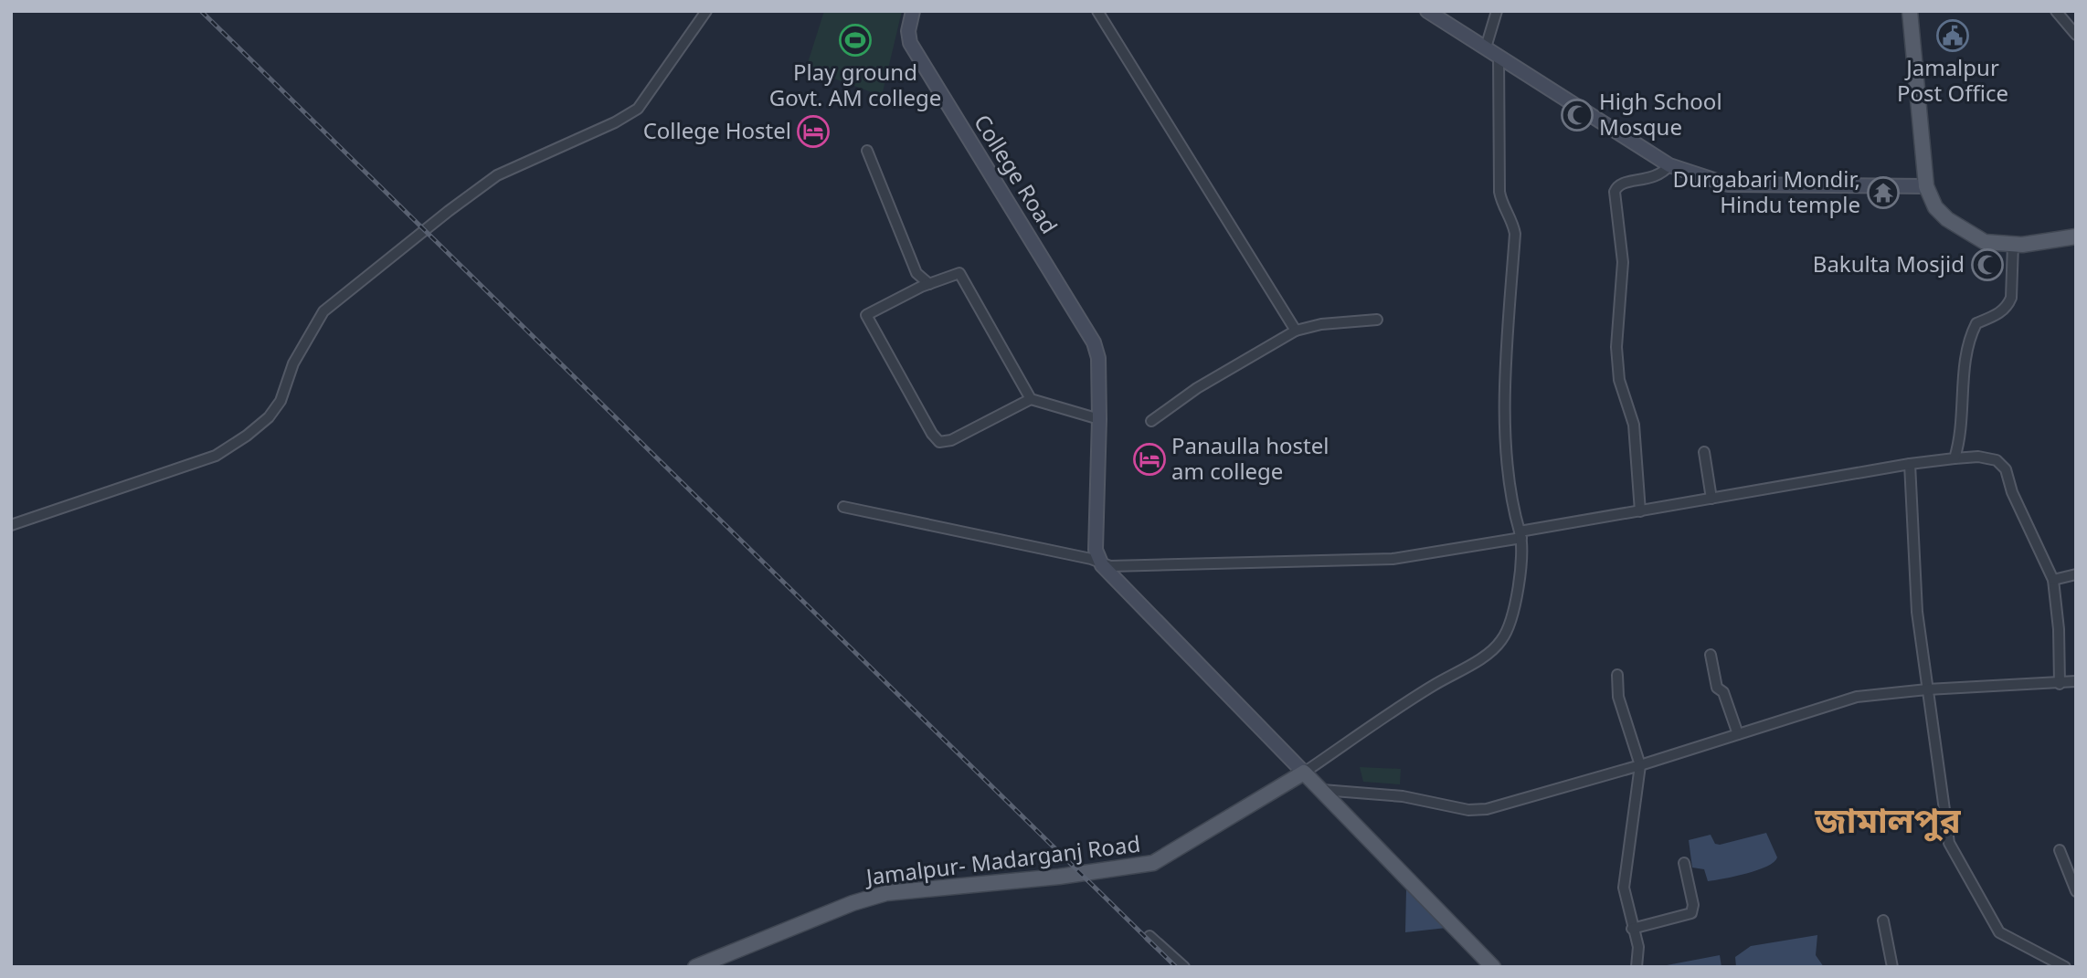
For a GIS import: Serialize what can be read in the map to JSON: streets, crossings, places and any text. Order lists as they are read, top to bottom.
{
  "streets": {
    "main road": ["College Road", "Jamalpur- Madarganj Road"]
  },
  "districts": ["জামালপুর"],
  "places": {
    "public building": ["Jamalpur Post Office"],
    "sports": ["Play ground Govt. AM college"],
    "mosque": ["High School Mosque", "Bakulta Mosjid"],
    "hotel": ["College Hostel", "Panaulla hostel am college"],
    "temple": ["Durgabari Mondir, Hindu temple"]
  }
}
